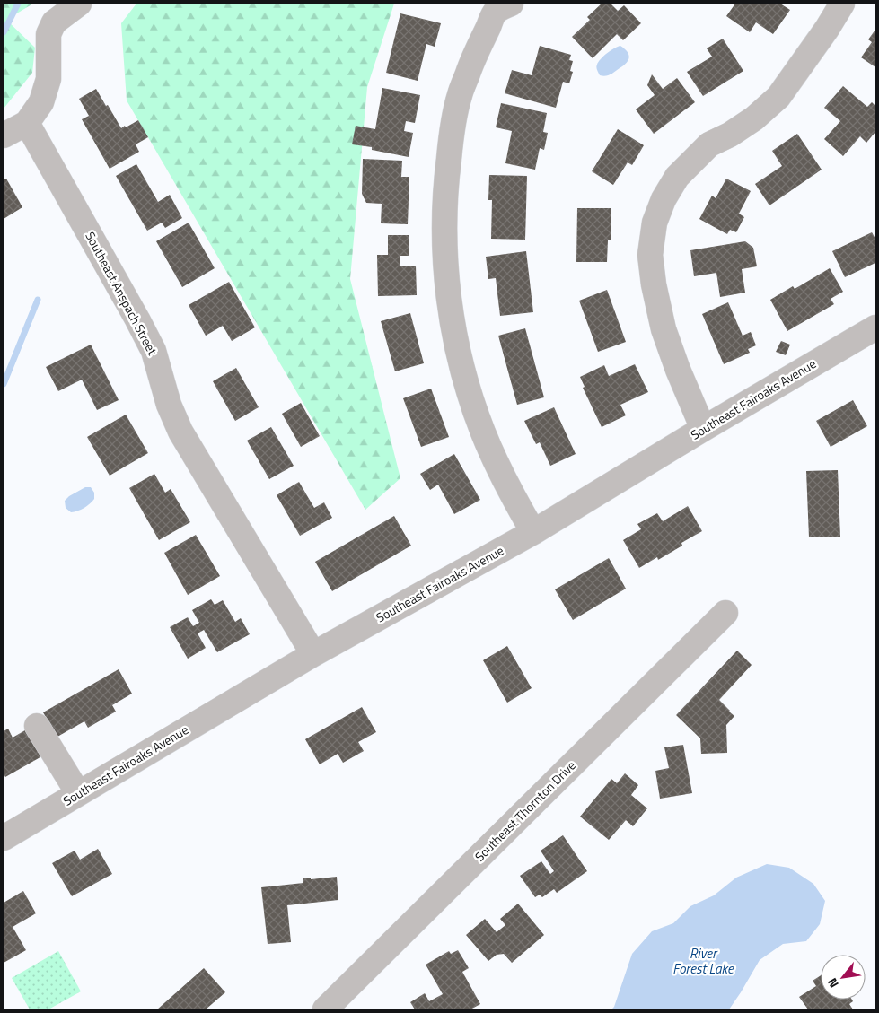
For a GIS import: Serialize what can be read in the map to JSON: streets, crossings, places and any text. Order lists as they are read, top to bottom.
{
  "streets": {
    "street": ["Southeast Anspach Street", "Southeast Fairoaks Avenue", "Southeast Thornton Drive"]
  },
  "crossings": [
    ["Southeast Anspach Street", "Southeast Fairoaks Avenue"]
  ],
  "water": ["River Forest Lake"],
  "north": "bottom left"
}
